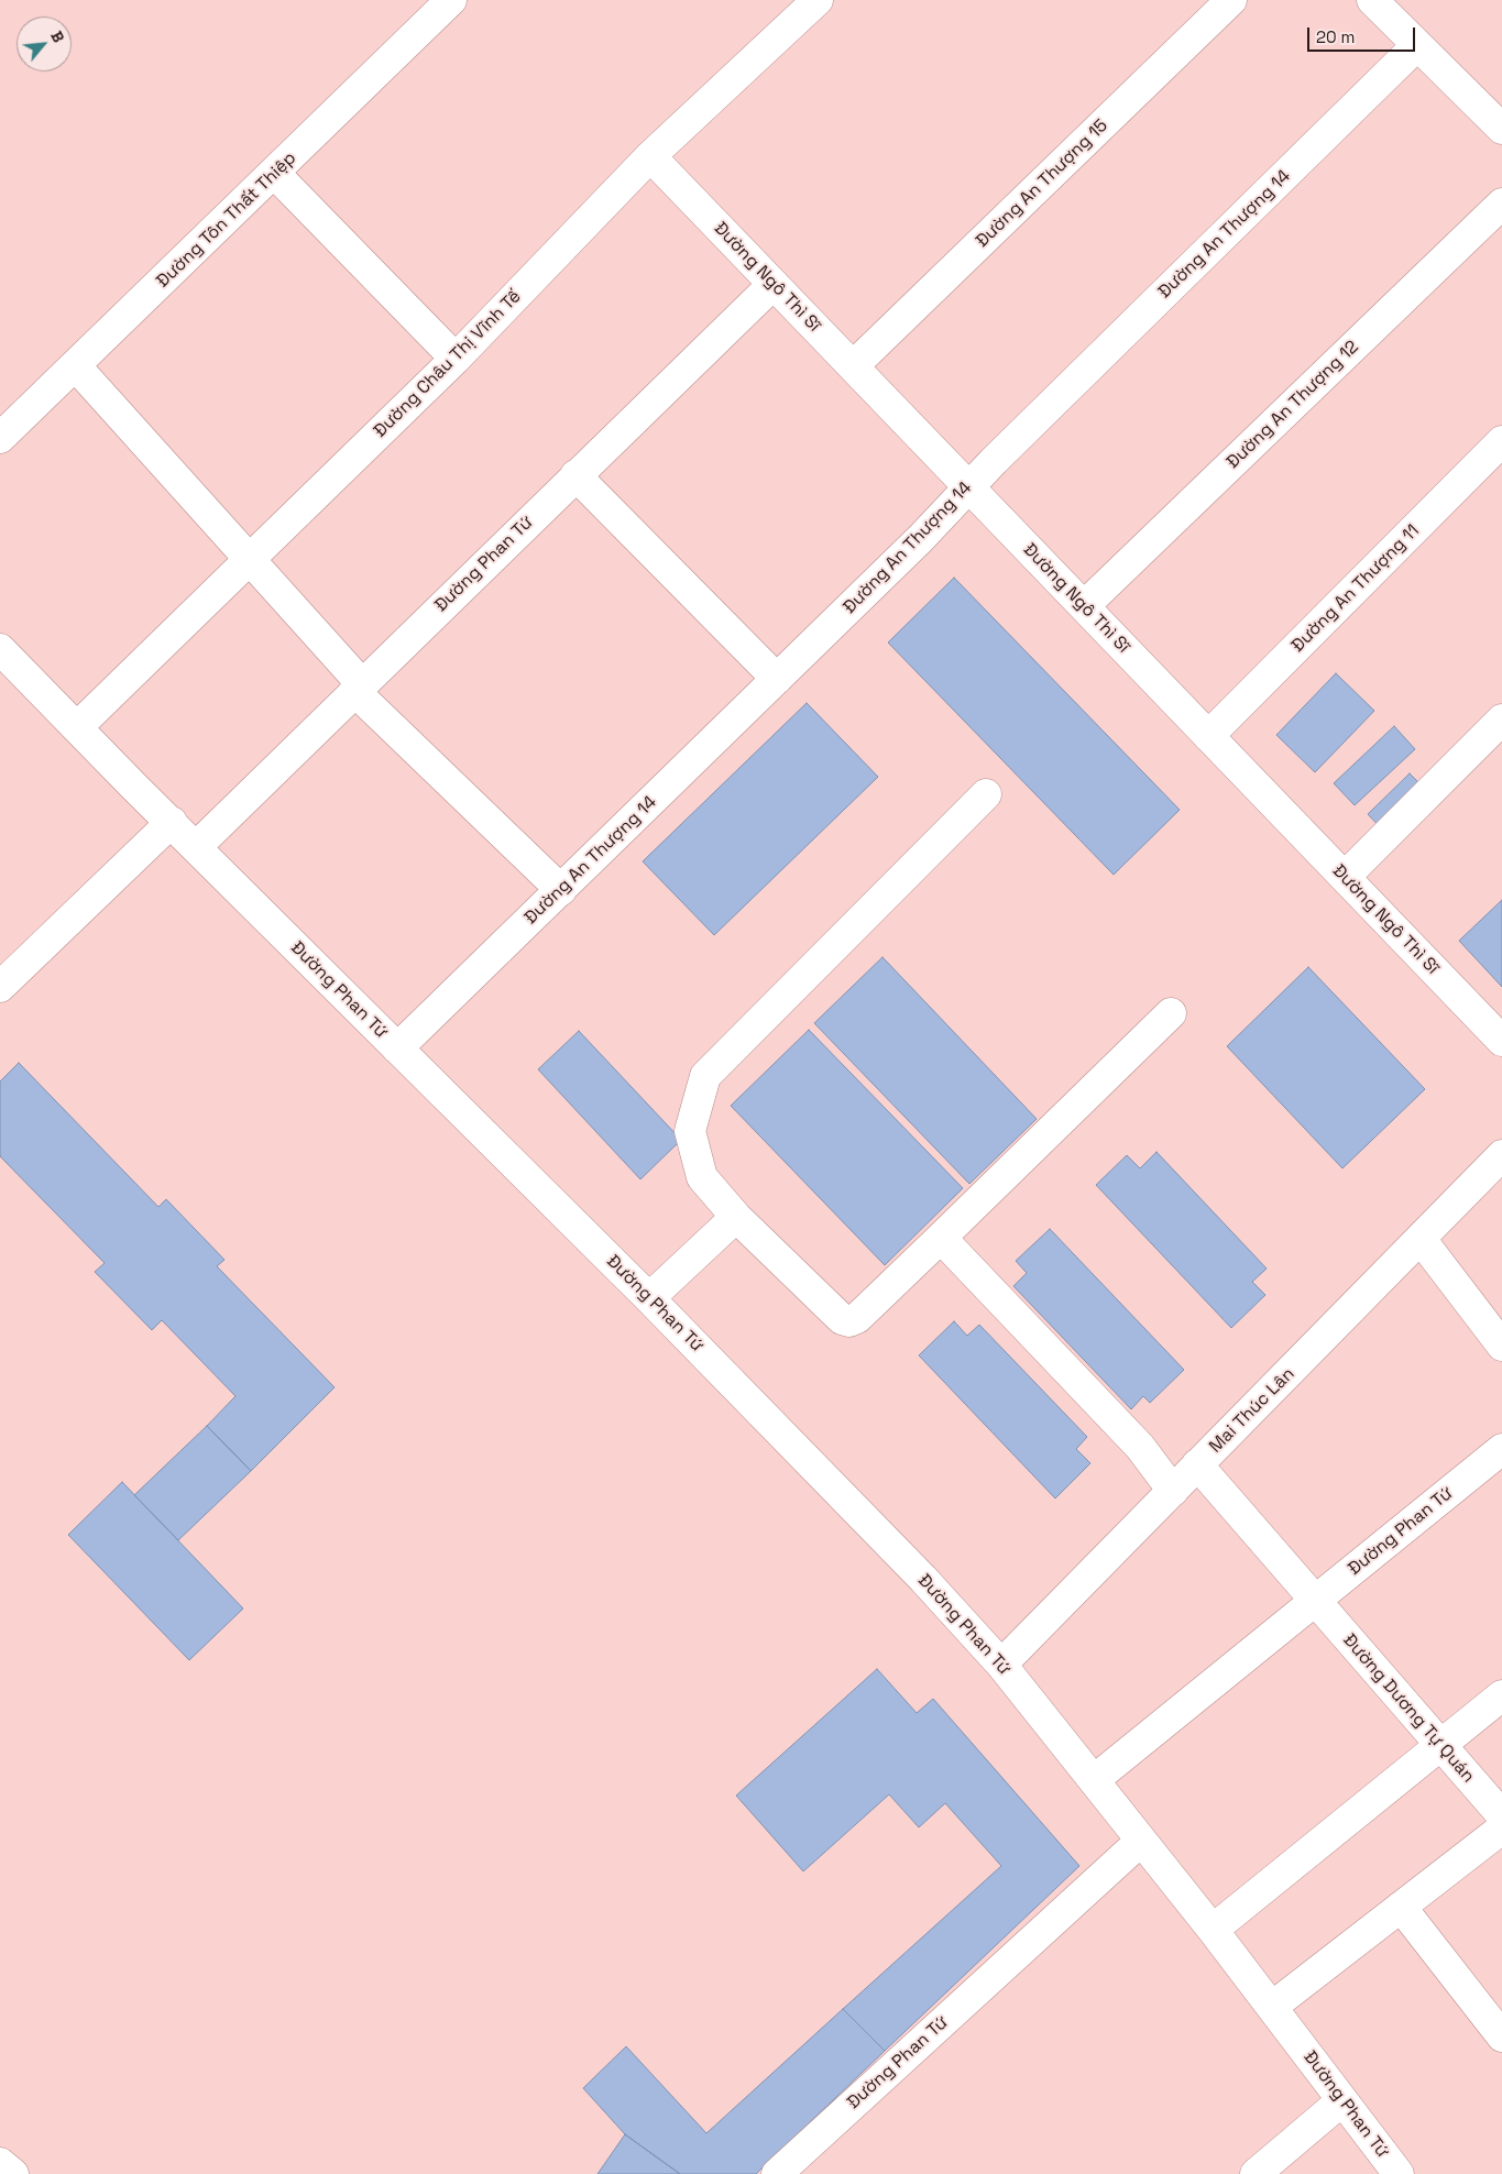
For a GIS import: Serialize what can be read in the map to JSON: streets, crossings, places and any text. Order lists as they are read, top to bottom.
{
  "streets": {
    "street": [
      "Đường An Thượng 15",
      "Đường Tôn Thất Thiệp",
      "Đường An Thượng 14",
      "Đường Ngô Thì Sĩ",
      "Đường Châu Thị Vĩnh Tế",
      "Đường An Thượng 12",
      "Đường Phan Tứ",
      "Đường An Thượng 11",
      "Mai Thúc Lân",
      "Đường Dương Tự Quán"
    ]
  },
  "crossings": [
    ["Đường An Thượng 15", "Đường Ngô Thì Sĩ"],
    ["Đường An Thượng 14", "Đường Ngô Thì Sĩ"],
    ["Đường An Thượng 14", "Đường Phan Tứ"],
    ["Đường Ngô Thì Sĩ", "Đường Châu Thị Vĩnh Tế"],
    ["Đường Ngô Thì Sĩ", "Đường An Thượng 12"],
    ["Đường Ngô Thì Sĩ", "Đường Phan Tứ"],
    ["Đường Ngô Thì Sĩ", "Đường An Thượng 11"],
    ["Đường Châu Thị Vĩnh Tế", "Đường Phan Tứ"],
    ["Đường Phan Tứ", "Mai Thúc Lân"],
    ["Đường Phan Tứ", "Đường Dương Tự Quán"],
    ["Mai Thúc Lân", "Đường Dương Tự Quán"]
  ],
  "scale_bar": "20 m",
  "north": "top right"
}
